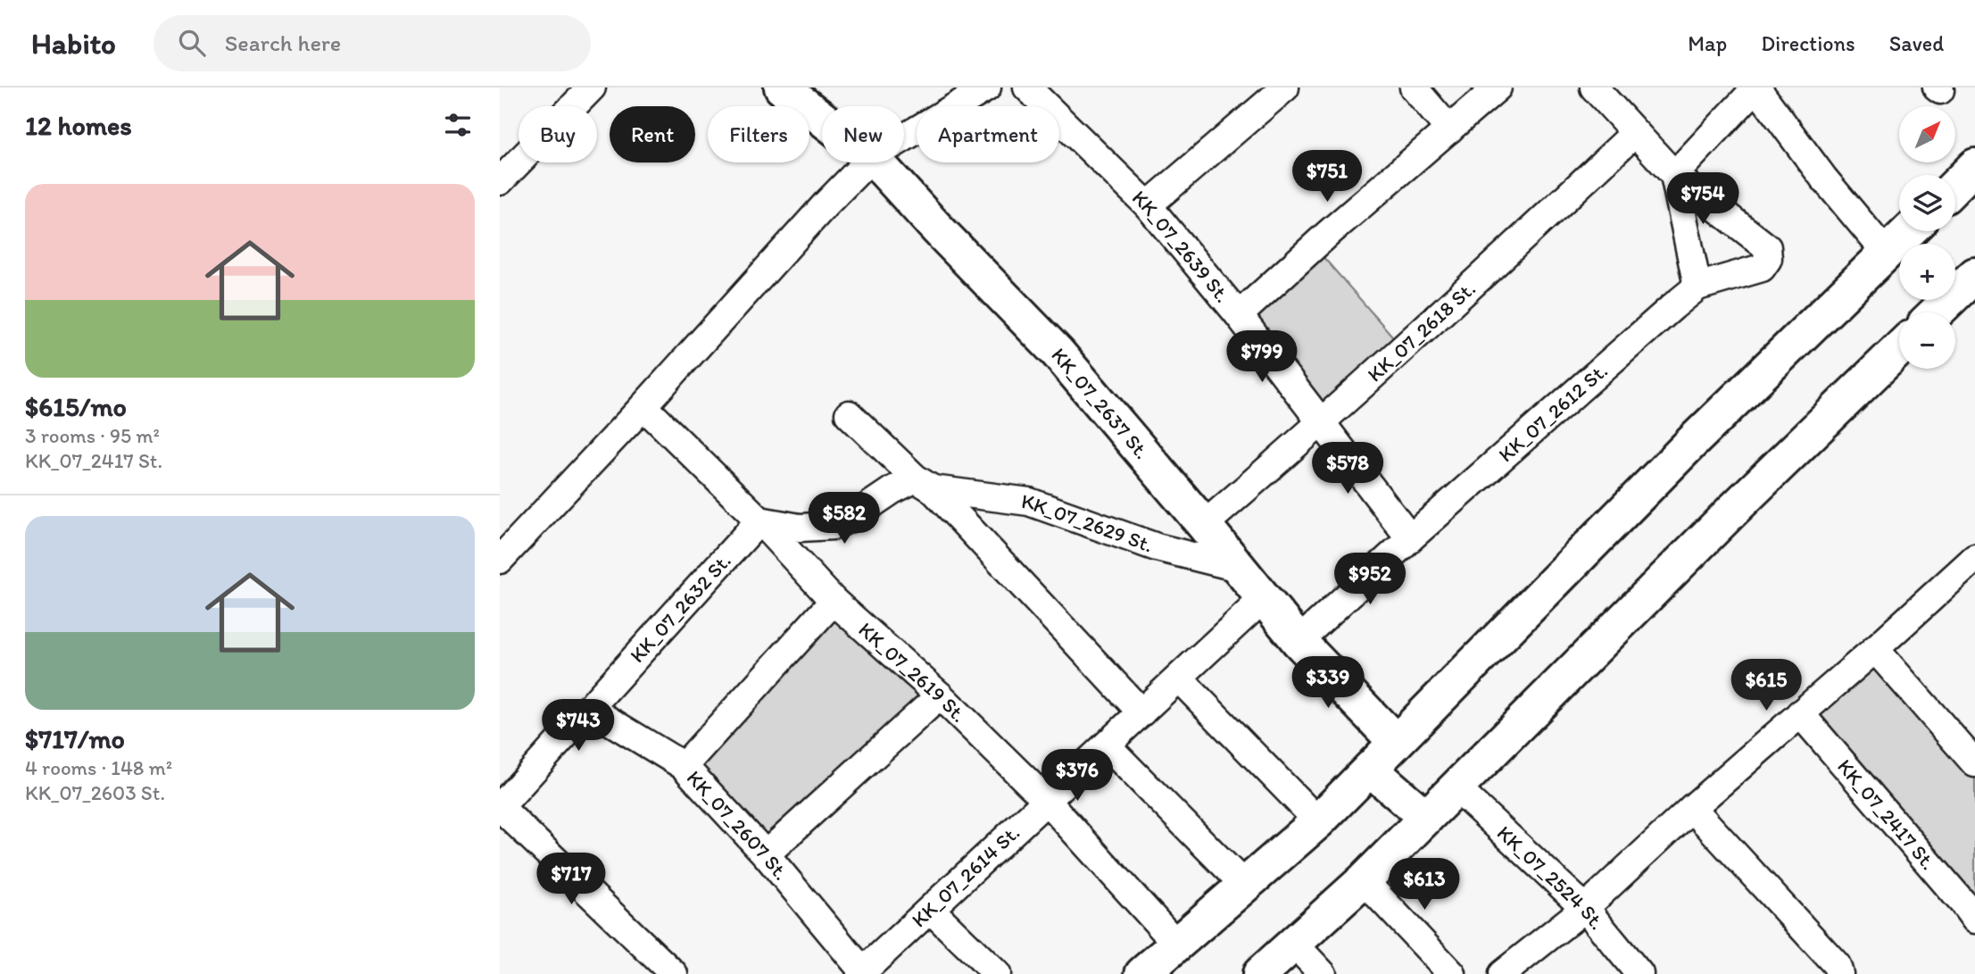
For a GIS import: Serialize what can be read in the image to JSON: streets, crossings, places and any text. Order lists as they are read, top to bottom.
{
  "streets": {
    "main road": ["KK_07_2637 St."],
    "street": [
      "KK_07_2639 St.",
      "KK_07_2618 St.",
      "KK_07_2612 St.",
      "KK_07_2629 St.",
      "KK_07_2632 St.",
      "KK_07_2619 St.",
      "KK_07_2417 St.",
      "KK_07_2607 St.",
      "KK_07_2614 St.",
      "KK_07_2524 St."
    ]
  },
  "crossings": [
    ["KK_07_2639 St.", "KK_07_2618 St."],
    ["KK_07_2639 St.", "KK_07_2612 St."],
    ["KK_07_2618 St.", "KK_07_2637 St."],
    ["KK_07_2637 St.", "KK_07_2612 St."],
    ["KK_07_2637 St.", "KK_07_2629 St."],
    ["KK_07_2637 St.", "KK_07_2614 St."],
    ["KK_07_2632 St.", "KK_07_2619 St."],
    ["KK_07_2632 St.", "KK_07_2607 St."],
    ["KK_07_2619 St.", "KK_07_2614 St."],
    ["KK_07_2607 St.", "KK_07_2614 St."]
  ],
  "north": "top right",
  "page": {
    "header": "Habito",
    "search": "Search here",
    "nav": ["Map", "Directions", "Saved"],
    "heading": "12 homes",
    "map_buttons": ["+", "−"],
    "chip": [
      "Buy",
      "Rent",
      "Filters",
      "New",
      "Apartment"
    ],
    "price": [
      "$751",
      "$754",
      "$799",
      "$578",
      "$582",
      "$952",
      "$339",
      "$615",
      "$743",
      "$376",
      "$717",
      "$613"
    ],
    "list": [
      {
        "name": "$615/mo",
        "note": "3 rooms · 95 m² · KK_07_2417 St."
      },
      {
        "name": "$717/mo",
        "note": "4 rooms · 148 m² · KK_07_2603 St."
      }
    ]
  }
}
